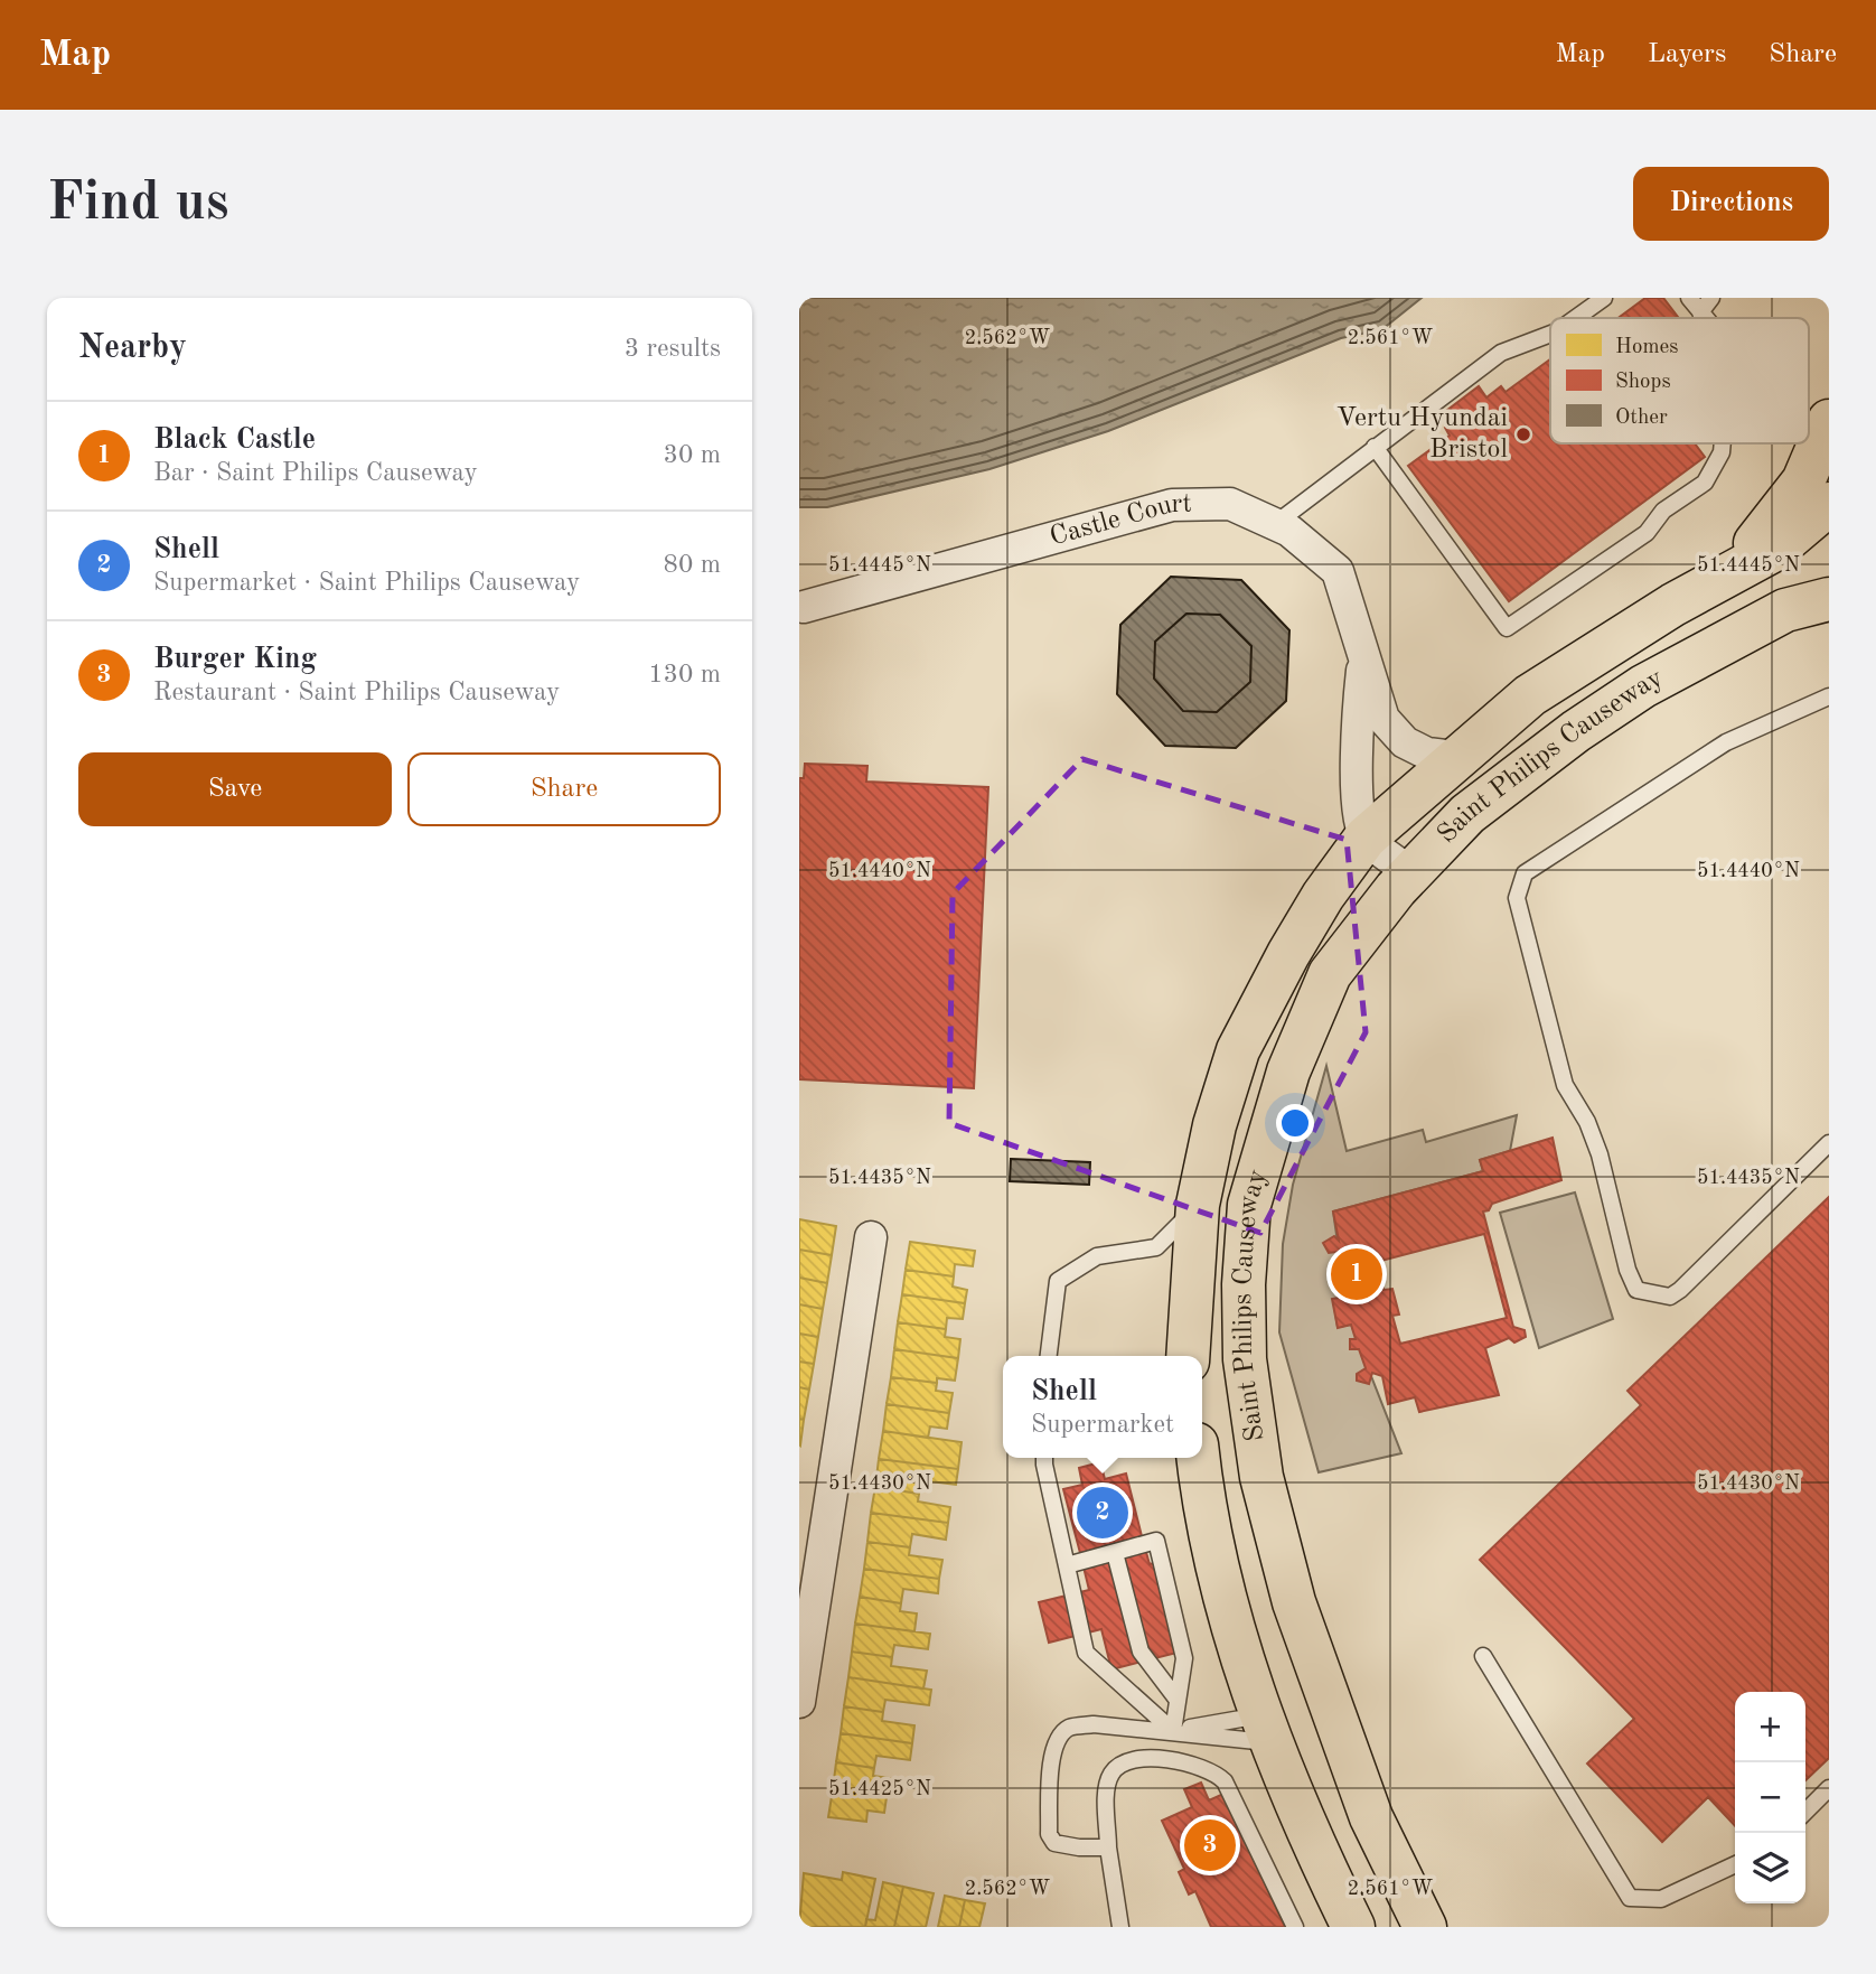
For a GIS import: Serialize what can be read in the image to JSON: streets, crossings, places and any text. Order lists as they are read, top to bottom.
{
  "streets": {
    "main road": ["Saint Philips Causeway"],
    "street": ["Castle Court"]
  },
  "crossings": [
    ["Castle Court", "Saint Philips Causeway"]
  ],
  "places": ["Vertu Hyundai Bristol"],
  "legend": ["Homes", "Shops", "Other"],
  "page": {
    "header": "Map",
    "nav": ["Map", "Layers", "Share"],
    "buttons": [
      "Directions",
      ["Save", "Share"]
    ],
    "title": "Find us",
    "heading": ["Nearby", "3 results"],
    "list": [
      {
        "mark": "1",
        "name": "Black Castle",
        "note": "Bar · Saint Philips Causeway",
        "value": "30 m"
      },
      {
        "mark": "2",
        "name": "Shell",
        "note": "Supermarket · Saint Philips Causeway",
        "value": "80 m"
      },
      {
        "mark": "3",
        "name": "Burger King",
        "note": "Restaurant · Saint Philips Causeway",
        "value": "130 m"
      }
    ],
    "pins": ["1", "2", "3"],
    "popup": ["Shell", "Supermarket"],
    "map_buttons": ["+", "−"]
  },
  "coordinates": [
    "2.562°W",
    "2.561°W",
    "51.4445°N",
    "51.4440°N",
    "51.4435°N",
    "51.4430°N",
    "51.4425°N"
  ]
}
